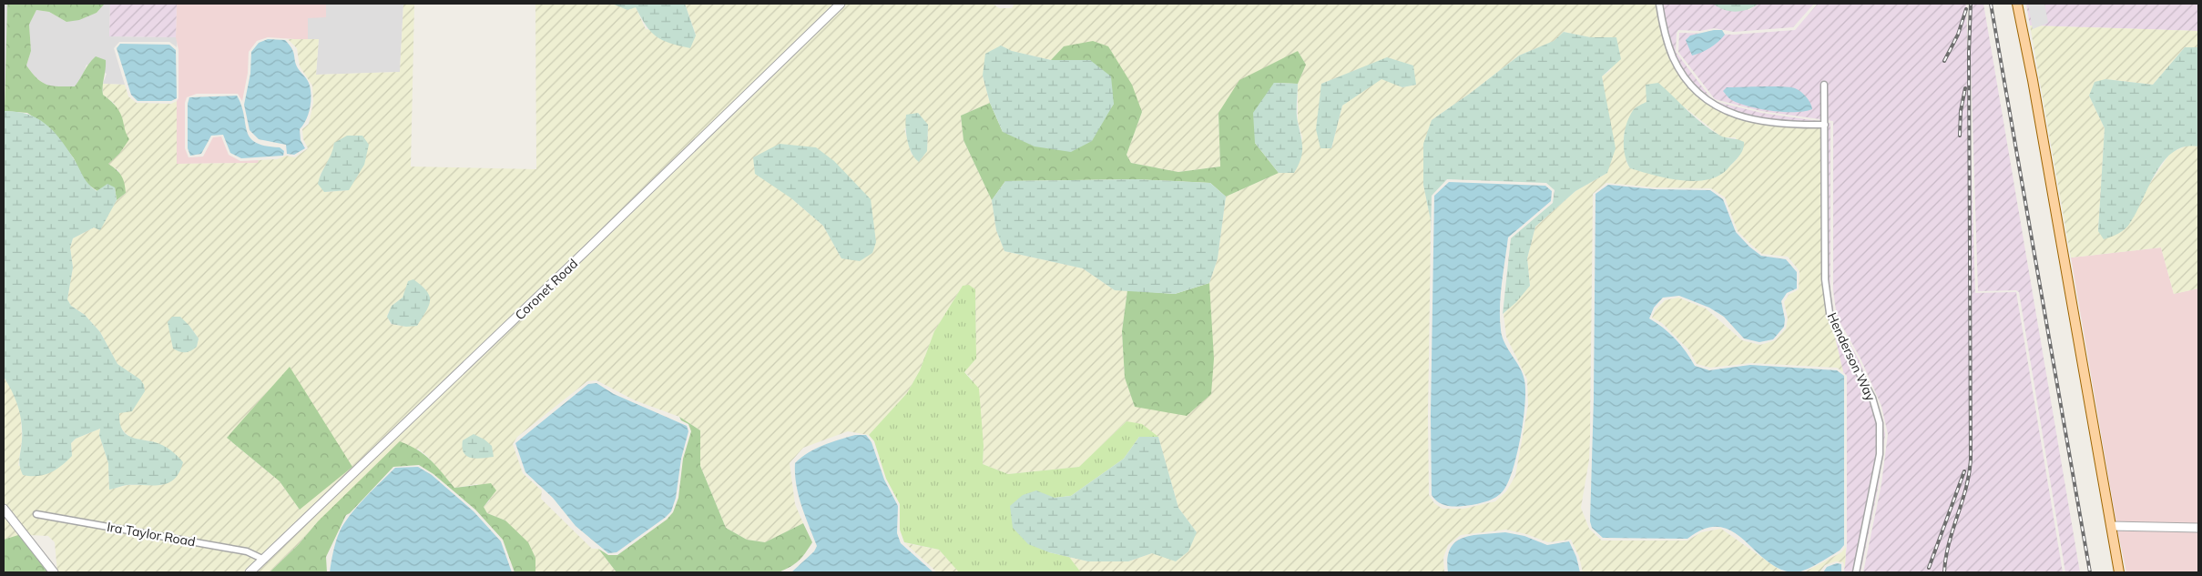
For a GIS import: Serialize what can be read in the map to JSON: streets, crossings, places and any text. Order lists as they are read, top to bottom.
{
  "streets": {
    "street": ["Coronet Road", "Henderson Way", "Ira Taylor Road"]
  },
  "crossings": [
    ["Coronet Road", "Ira Taylor Road"]
  ]
}
